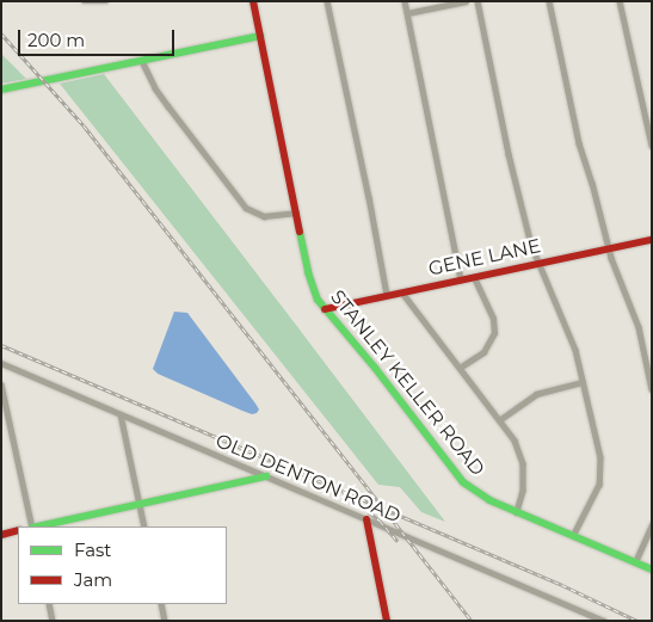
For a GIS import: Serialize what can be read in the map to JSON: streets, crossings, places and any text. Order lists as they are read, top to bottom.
{
  "streets": {
    "street": ["GENE LANE", "STANLEY KELLER ROAD", "OLD DENTON ROAD"]
  },
  "crossings": [
    ["GENE LANE", "STANLEY KELLER ROAD"]
  ],
  "legend": ["Fast", "Jam"],
  "scale_bar": "200 m"
}
